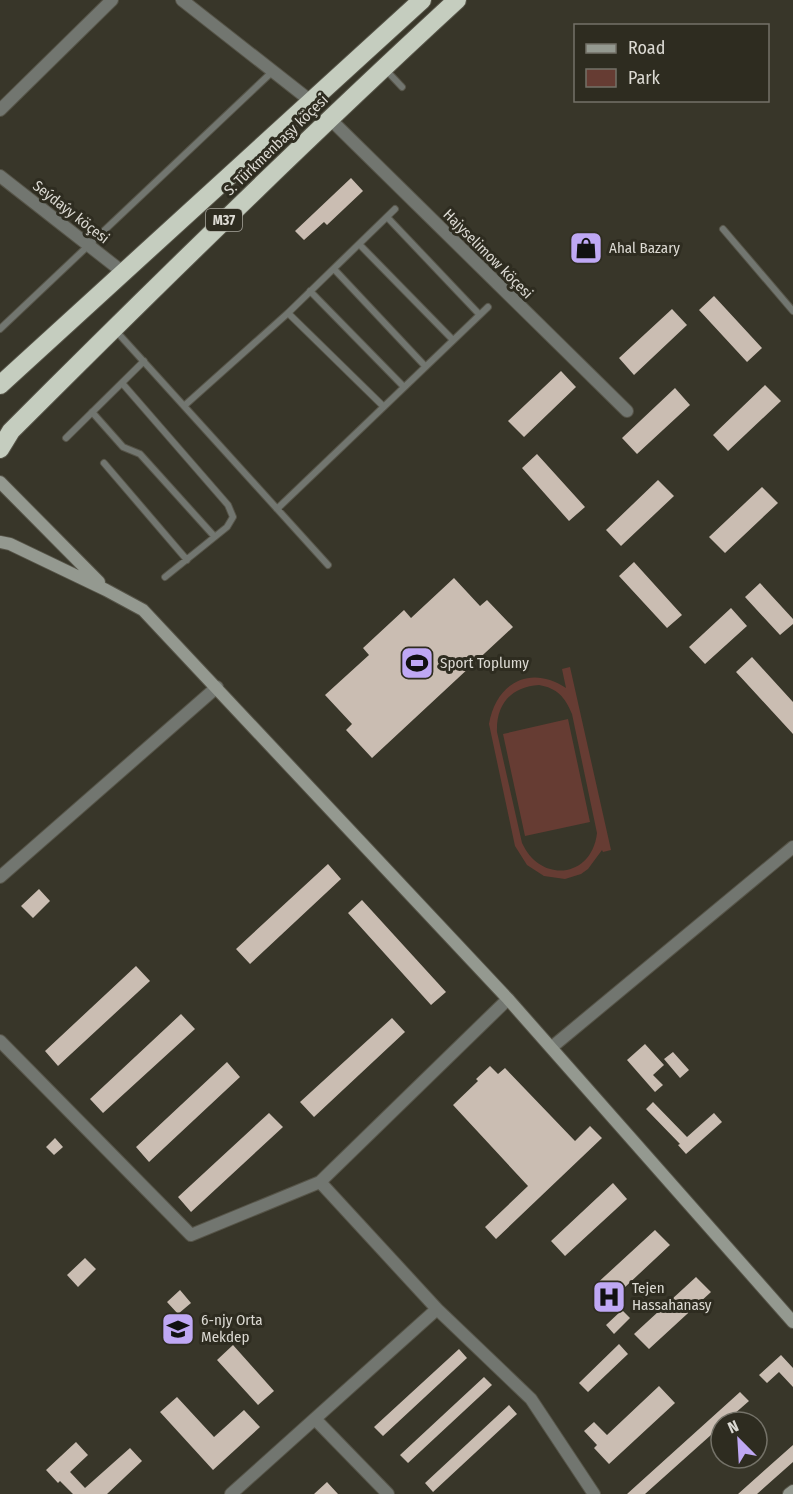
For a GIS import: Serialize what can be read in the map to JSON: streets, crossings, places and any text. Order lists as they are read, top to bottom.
{
  "streets": {
    "highway": ["S. Türkmenbaşy köçesi", "M37"],
    "street": ["Seýdaýy köçesi", "Hajyselimow köçesi"]
  },
  "crossings": [
    ["S. Türkmenbaşy köçesi", "Seýdaýy köçesi"],
    ["S. Türkmenbaşy köçesi", "Hajyselimow köçesi"]
  ],
  "places": {
    "shop": ["Ahal Bazary"],
    "sports": ["Sport Toplumy"],
    "hospital": ["Tejen Hassahanasy"],
    "school or university": ["6-njy Orta Mekdep"]
  },
  "legend": ["Road", "Park"],
  "north": "top left"
}
